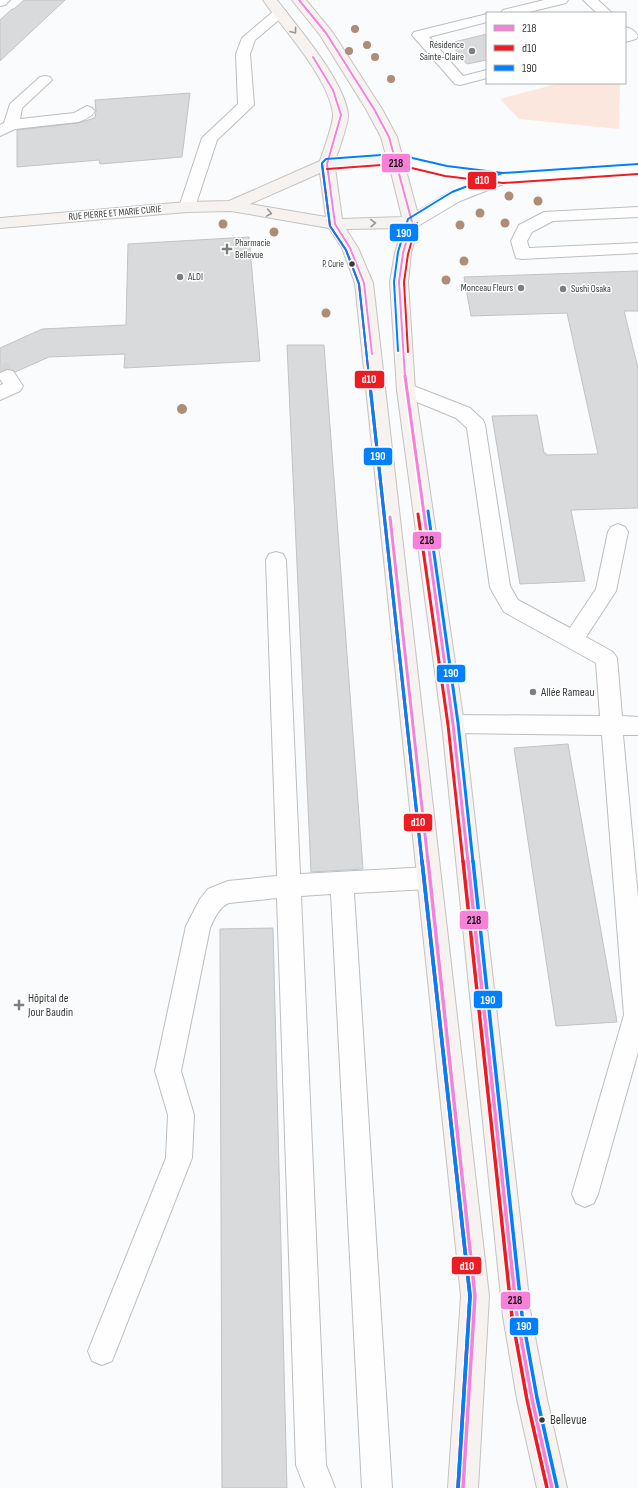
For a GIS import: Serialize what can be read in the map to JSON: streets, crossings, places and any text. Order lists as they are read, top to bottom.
{
  "streets": {
    "main road": ["RUE PIERRE ET MARIE CURIE"]
  },
  "places": {
    "other": [
      "Résidence Sainte-Claire",
      "P. Curie",
      "ALDI",
      "Monceau Fleurs",
      "Sushi Osaka",
      "Allée Rameau",
      "Bellevue"
    ],
    "health": ["Pharmacie Bellevue", "Hôpital de Jour Baudin"]
  },
  "lines": ["transit line 218", "transit line 190", "transit line d10"],
  "legend": ["218", "d10", "190"]
}
